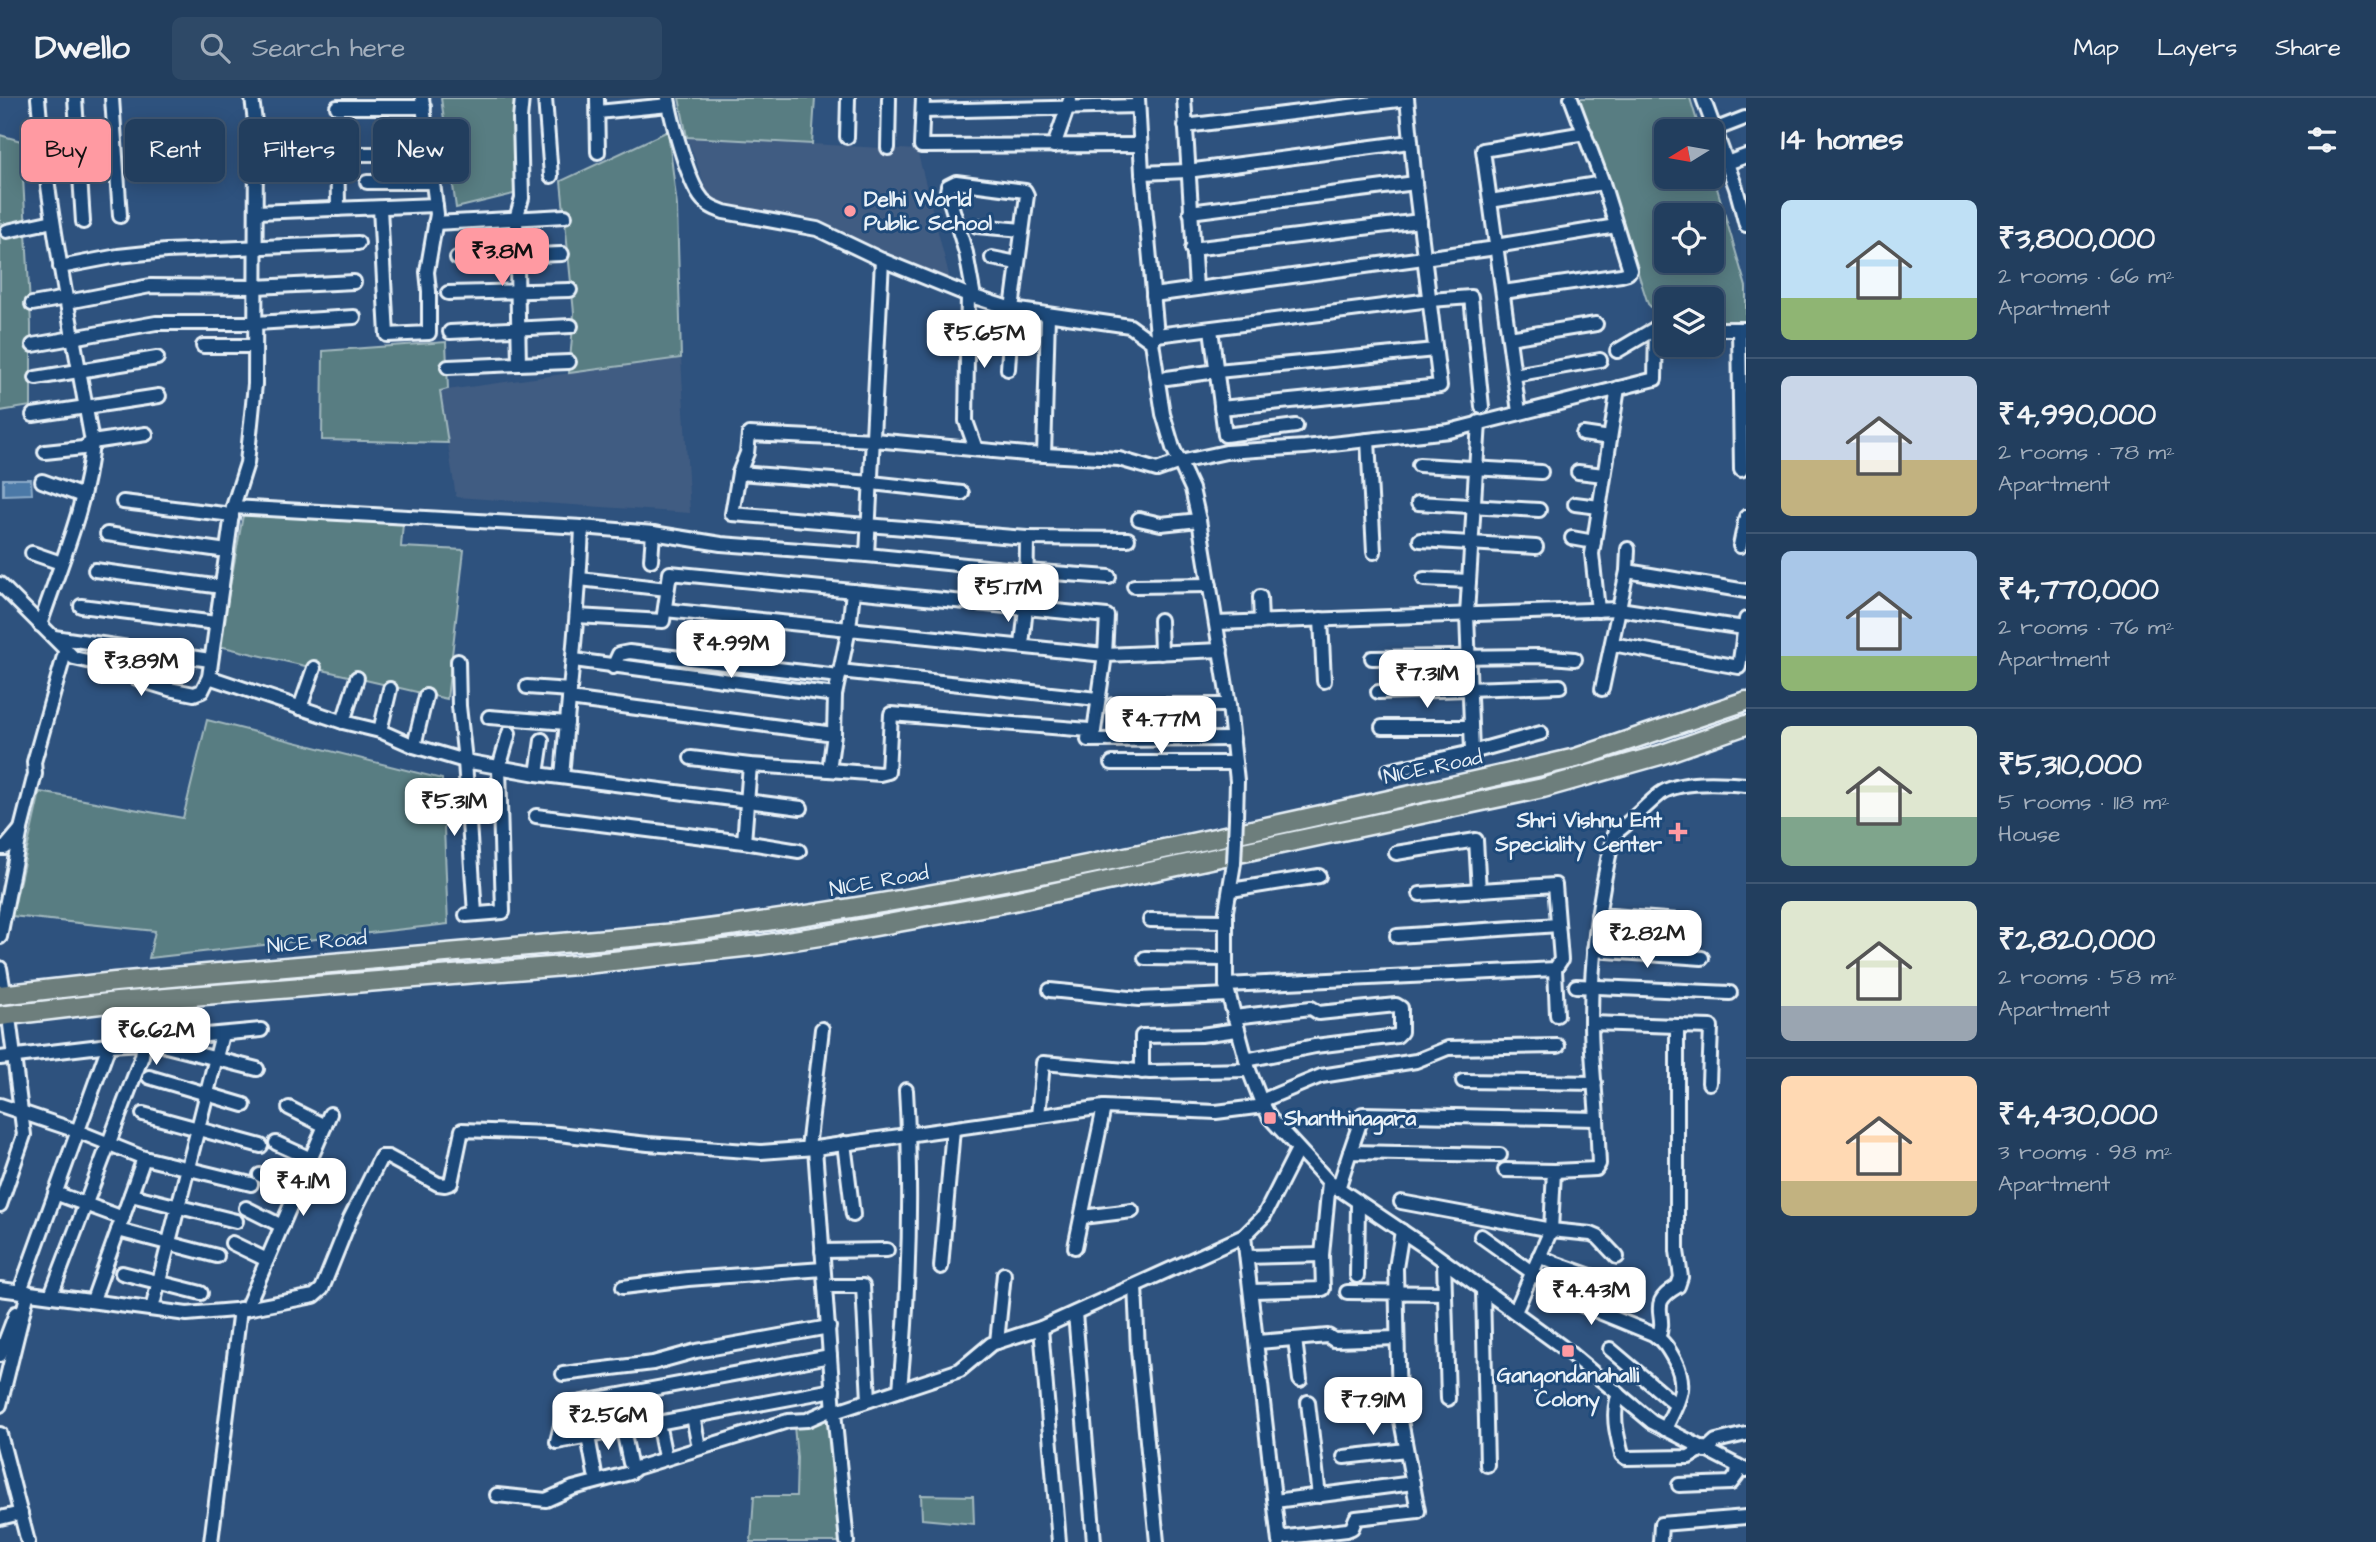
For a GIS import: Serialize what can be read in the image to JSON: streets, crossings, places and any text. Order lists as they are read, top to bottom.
{
  "streets": {
    "highway": ["NICE Road"]
  },
  "places": {
    "other": ["Delhi World Public School"],
    "health": ["Shri Vishnu Ent Speciality Center"],
    "transit": ["Shanthinagara", "Gangondanahalli Colony"]
  },
  "north": "left",
  "page": {
    "header": "Dwello",
    "search": "Search here",
    "nav": ["Map", "Layers", "Share"],
    "heading": "14 homes",
    "chip": [
      "Buy",
      "Rent",
      "Filters",
      "New"
    ],
    "list": [
      {
        "name": "₹3,800,000",
        "note": "2 rooms · 66 m² · Apartment"
      },
      {
        "name": "₹4,990,000",
        "note": "2 rooms · 78 m² · Apartment"
      },
      {
        "name": "₹4,770,000",
        "note": "2 rooms · 76 m² · Apartment"
      },
      {
        "name": "₹5,310,000",
        "note": "5 rooms · 118 m² · House"
      },
      {
        "name": "₹2,820,000",
        "note": "2 rooms · 58 m² · Apartment"
      },
      {
        "name": "₹4,430,000",
        "note": "3 rooms · 98 m² · Apartment"
      }
    ],
    "price": [
      "₹3.8M",
      "₹5.65M",
      "₹5.17M",
      "₹4.99M",
      "₹3.89M",
      "₹7.31M",
      "₹4.77M",
      "₹5.31M",
      "₹2.82M",
      "₹6.62M",
      "₹4.1M",
      "₹4.43M",
      "₹7.91M",
      "₹2.56M"
    ]
  }
}
